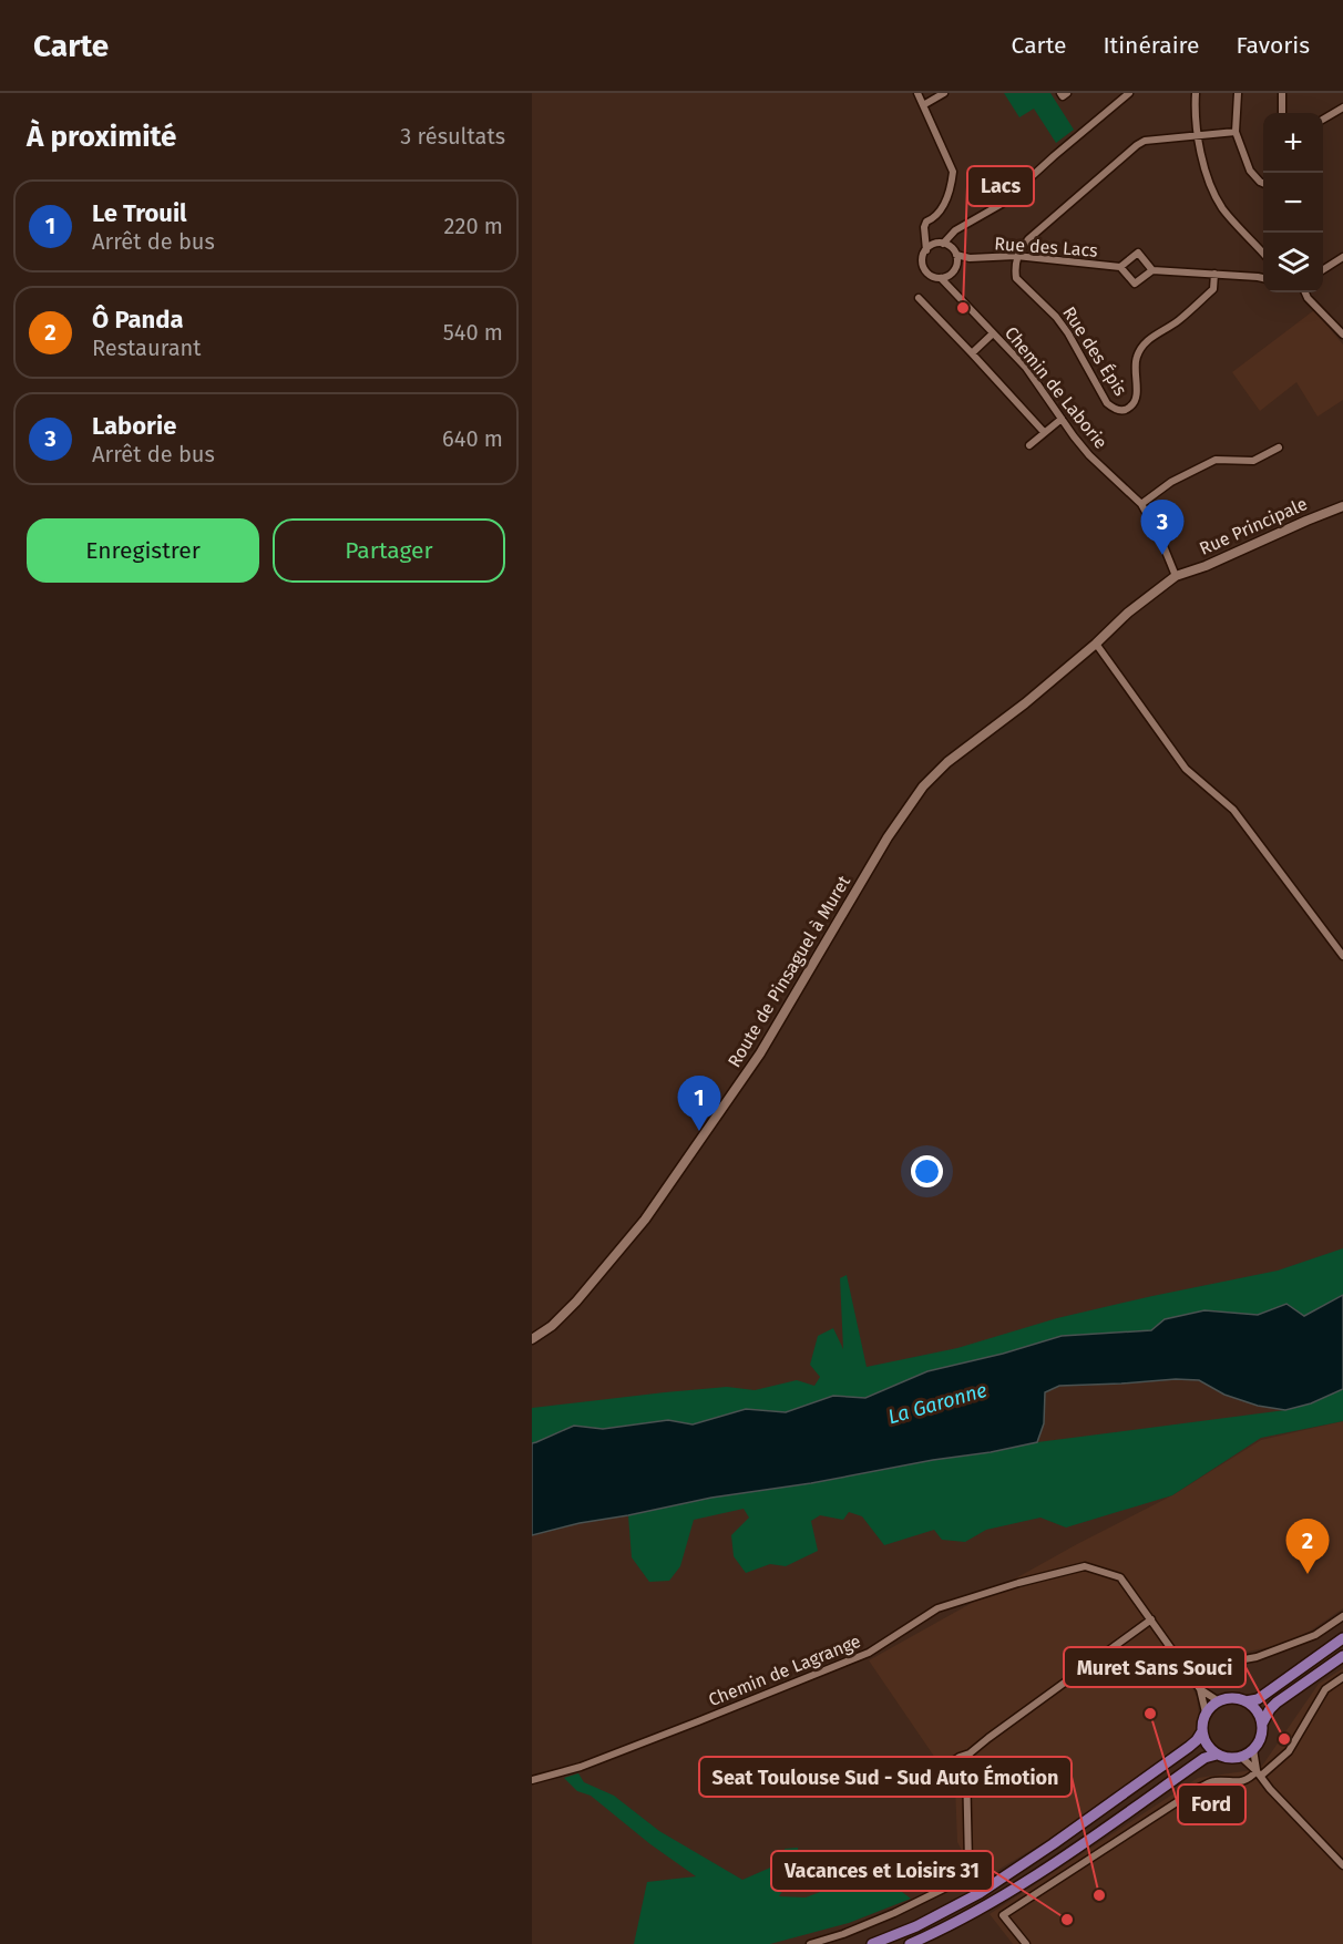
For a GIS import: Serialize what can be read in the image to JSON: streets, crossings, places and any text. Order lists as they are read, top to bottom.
{
  "streets": {
    "street": [
      "Rue des Lacs",
      "Rue des Épis",
      "Chemin de Laborie",
      "Rue Principale",
      "Route de Pinsaguel à Muret",
      "Chemin de Lagrange"
    ]
  },
  "crossings": [
    ["Rue des Lacs", "Rue des Épis"],
    ["Rue des Lacs", "Chemin de Laborie"],
    ["Chemin de Laborie", "Rue Principale"],
    ["Rue Principale", "Route de Pinsaguel à Muret"]
  ],
  "water": ["La Garonne"],
  "places": [
    "Lacs",
    "Ford",
    "Muret Sans Souci",
    "Seat Toulouse Sud - Sud Auto Émotion",
    "Vacances et Loisirs 31"
  ],
  "page": {
    "header": "Carte",
    "nav": ["Carte", "Itinéraire", "Favoris"],
    "heading": ["À proximité", "3 résultats"],
    "map_buttons": ["+", "−"],
    "list": [
      {
        "mark": "1",
        "name": "Le Trouil",
        "note": "Arrêt de bus",
        "value": "220 m"
      },
      {
        "mark": "2",
        "name": "Ô Panda",
        "note": "Restaurant",
        "value": "540 m"
      },
      {
        "mark": "3",
        "name": "Laborie",
        "note": "Arrêt de bus",
        "value": "640 m"
      }
    ],
    "buttons": ["Enregistrer", "Partager"],
    "pins": ["3", "1", "2"]
  }
}
